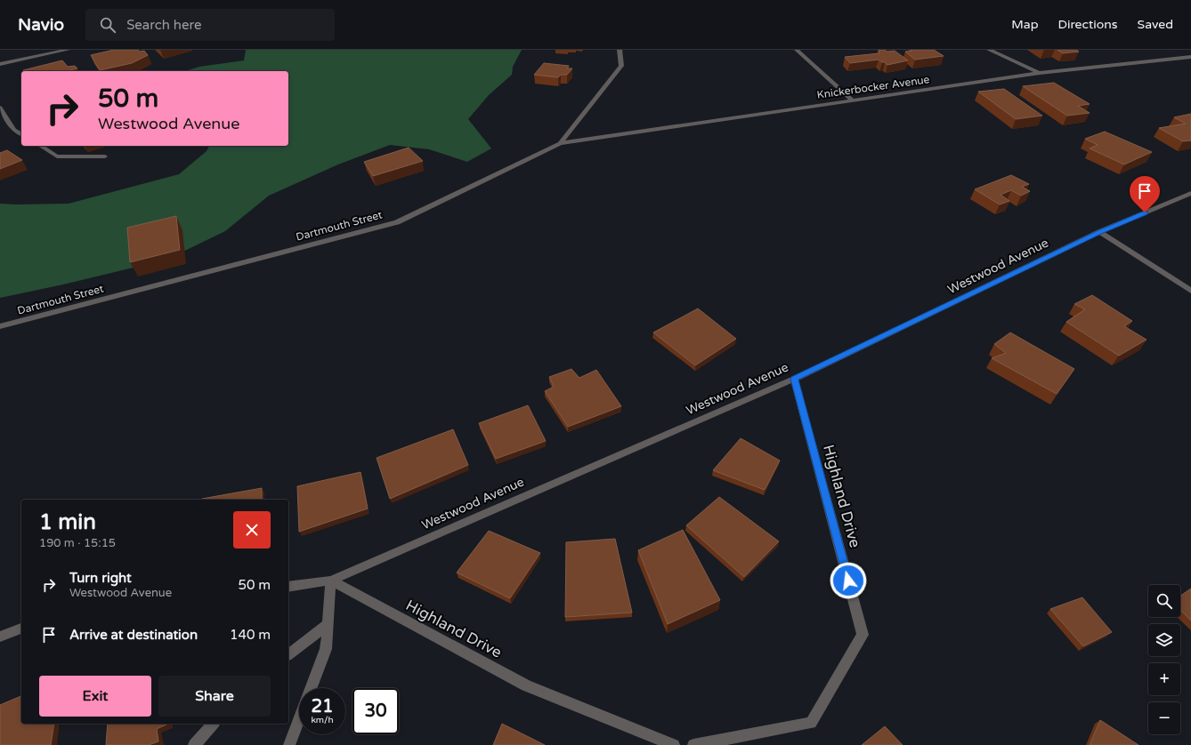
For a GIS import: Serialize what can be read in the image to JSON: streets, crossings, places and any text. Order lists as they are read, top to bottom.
{
  "streets": {
    "street": [
      "Knickerbocker Avenue",
      "Dartmouth Street",
      "Westwood Avenue",
      "Highland Drive"
    ]
  },
  "crossings": [
    ["Knickerbocker Avenue", "Dartmouth Street"],
    ["Westwood Avenue", "Highland Drive"]
  ],
  "page": {
    "header": "Navio",
    "search": "Search here",
    "nav": ["Map", "Directions", "Saved"],
    "turn": ["50 m", "Westwood Avenue"],
    "heading": ["1 min", "190 m · 15:15"],
    "list": [
      {
        "name": "Turn right",
        "note": "Westwood Avenue",
        "value": "50 m"
      },
      {
        "name": "Arrive at destination",
        "value": "140 m"
      }
    ],
    "map_buttons": ["+", "−"],
    "buttons": ["Exit", "Share"],
    "speed": "21 km/h",
    "limit": "30"
  }
}
